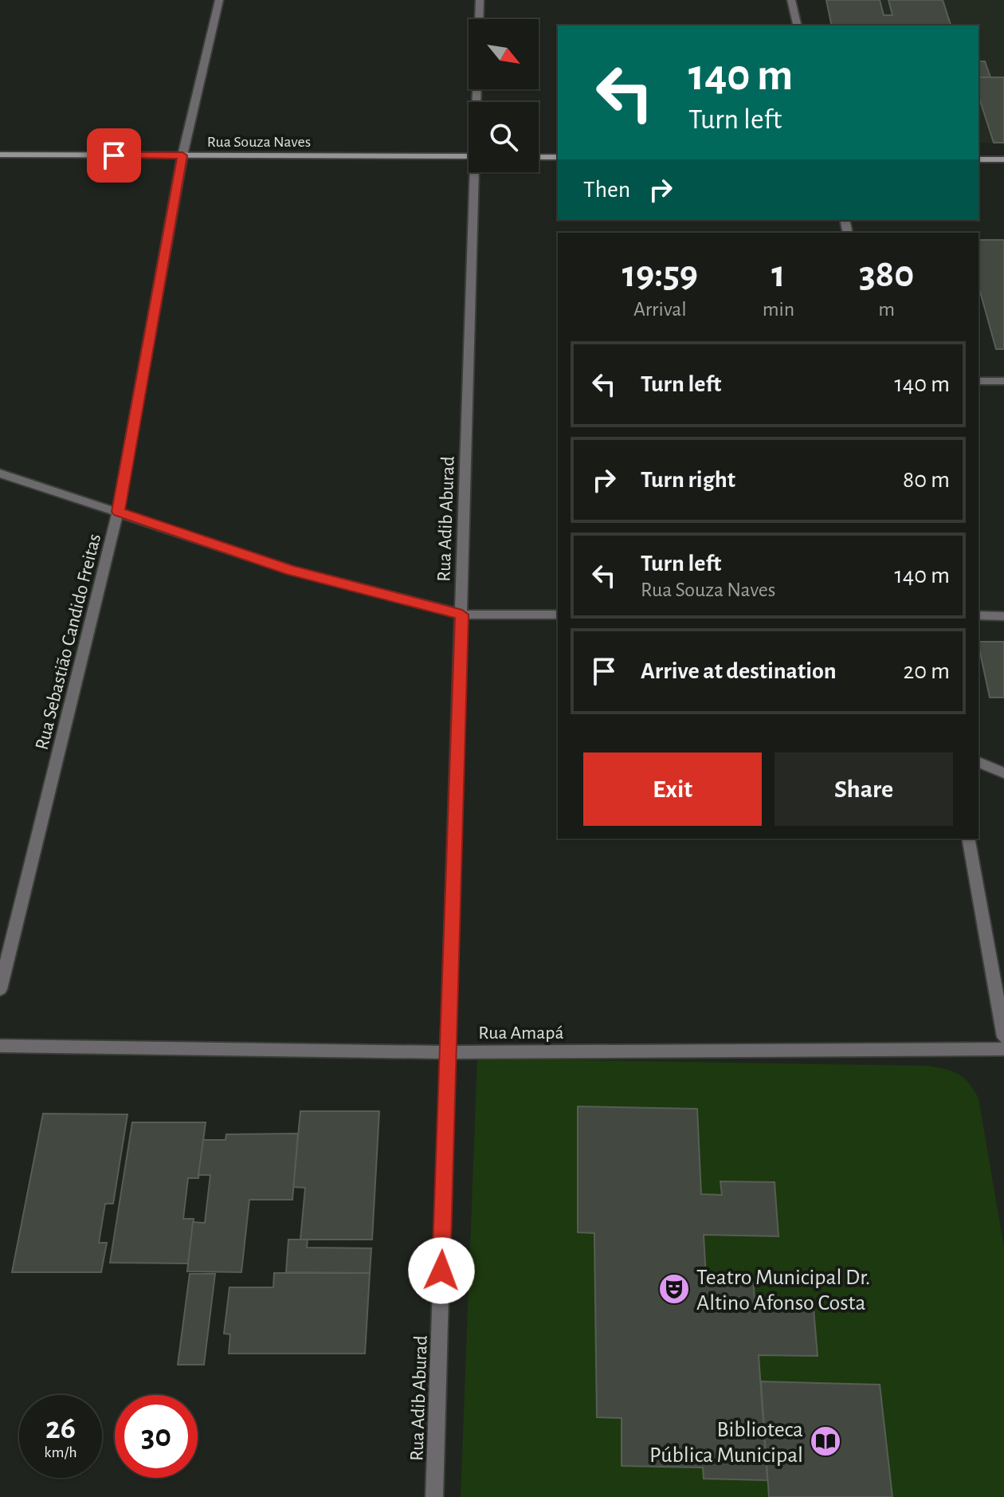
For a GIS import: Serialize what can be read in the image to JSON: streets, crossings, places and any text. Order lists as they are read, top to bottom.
{
  "streets": {
    "main road": ["Rua Souza Naves"],
    "street": ["Rua Adib Aburad", "Rua Sebastião Candido Freitas", "Rua Amapá"]
  },
  "crossings": [
    ["Rua Souza Naves", "Rua Sebastião Candido Freitas"],
    ["Rua Adib Aburad", "Rua Amapá"]
  ],
  "places": {
    "theatre": ["Teatro Municipal Dr. Altino Afonso Costa"],
    "library": ["Biblioteca Pública Municipal"]
  },
  "north": "bottom right",
  "page": {
    "turn": ["140 m", "Turn left"],
    "then": "Then",
    "eta": [
      "19:59",
      "Arrival",
      "1",
      "min",
      "380",
      "m"
    ],
    "list": [
      {
        "name": "Turn left",
        "value": "140 m"
      },
      {
        "name": "Turn right",
        "value": "80 m"
      },
      {
        "name": "Turn left",
        "note": "Rua Souza Naves",
        "value": "140 m"
      },
      {
        "name": "Arrive at destination",
        "value": "20 m"
      }
    ],
    "buttons": ["Exit", "Share"],
    "speed": "26 km/h",
    "limit": "30"
  }
}
